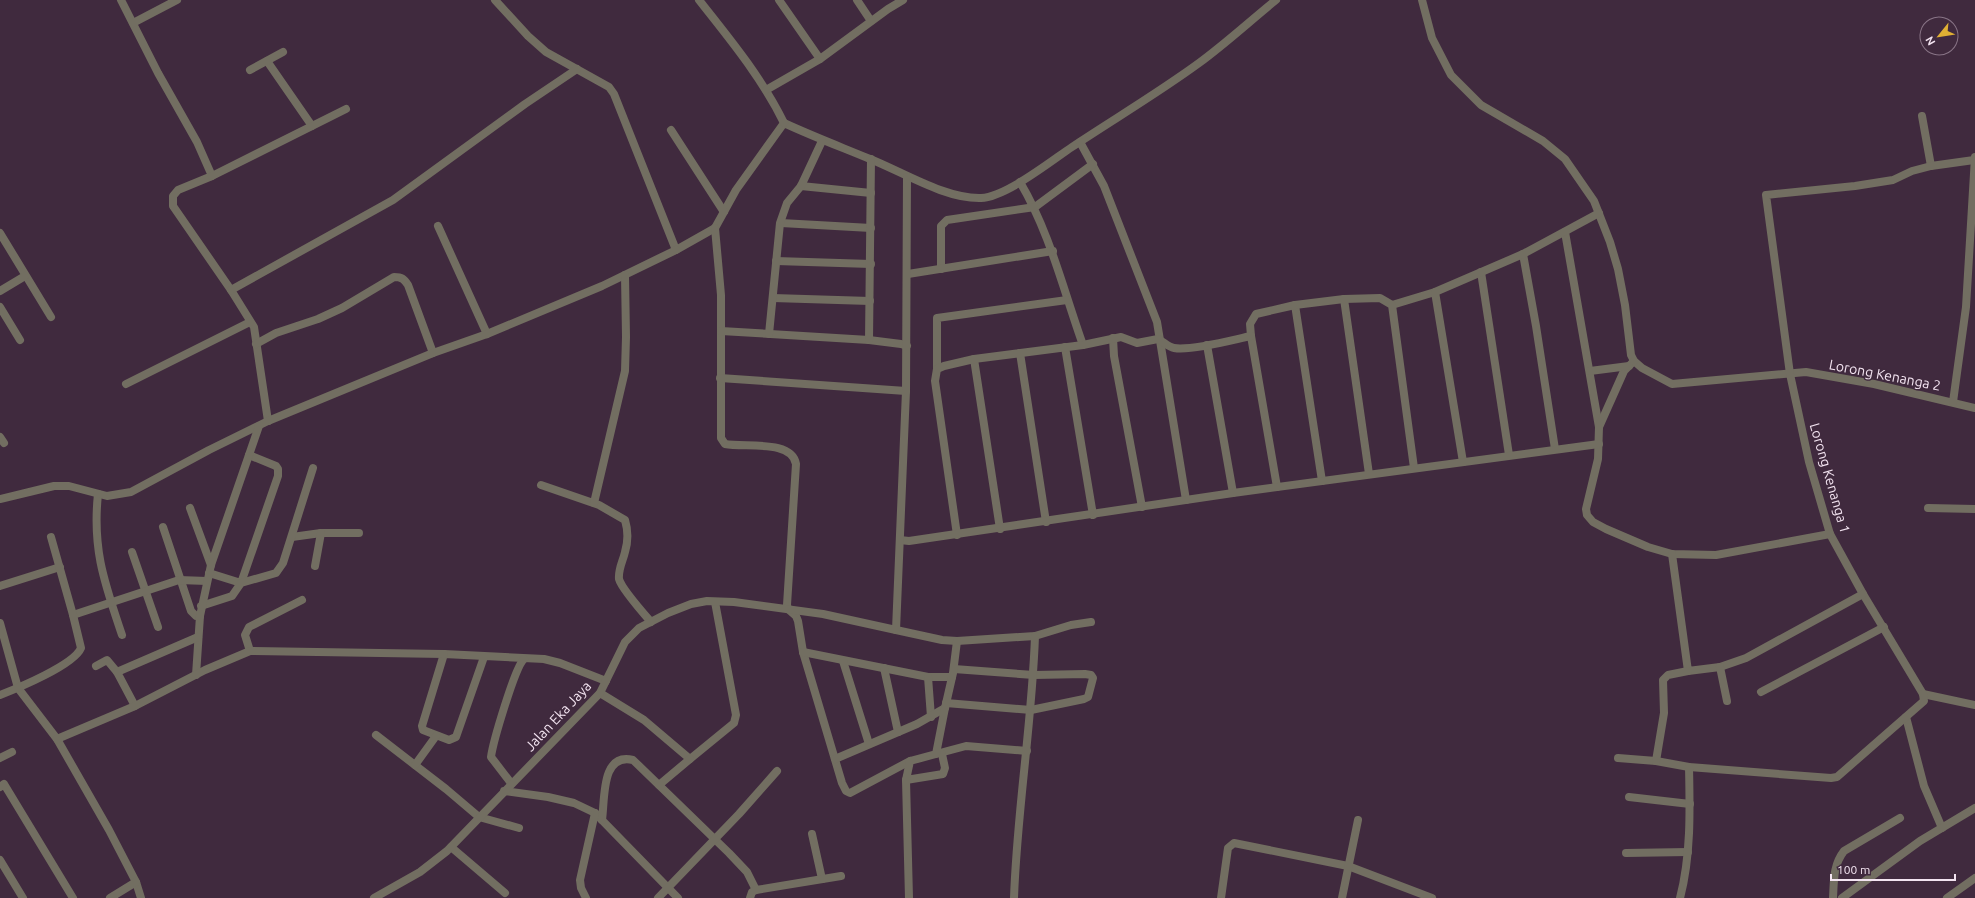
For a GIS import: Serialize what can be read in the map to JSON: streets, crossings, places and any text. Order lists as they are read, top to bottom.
{
  "streets": {
    "street": ["Lorong Kenanga 2", "Lorong Kenanga 1", "Jalan Eka Jaya"]
  },
  "crossings": [
    ["Lorong Kenanga 2", "Lorong Kenanga 1"]
  ],
  "scale_bar": "100 m",
  "north": "bottom left"
}
